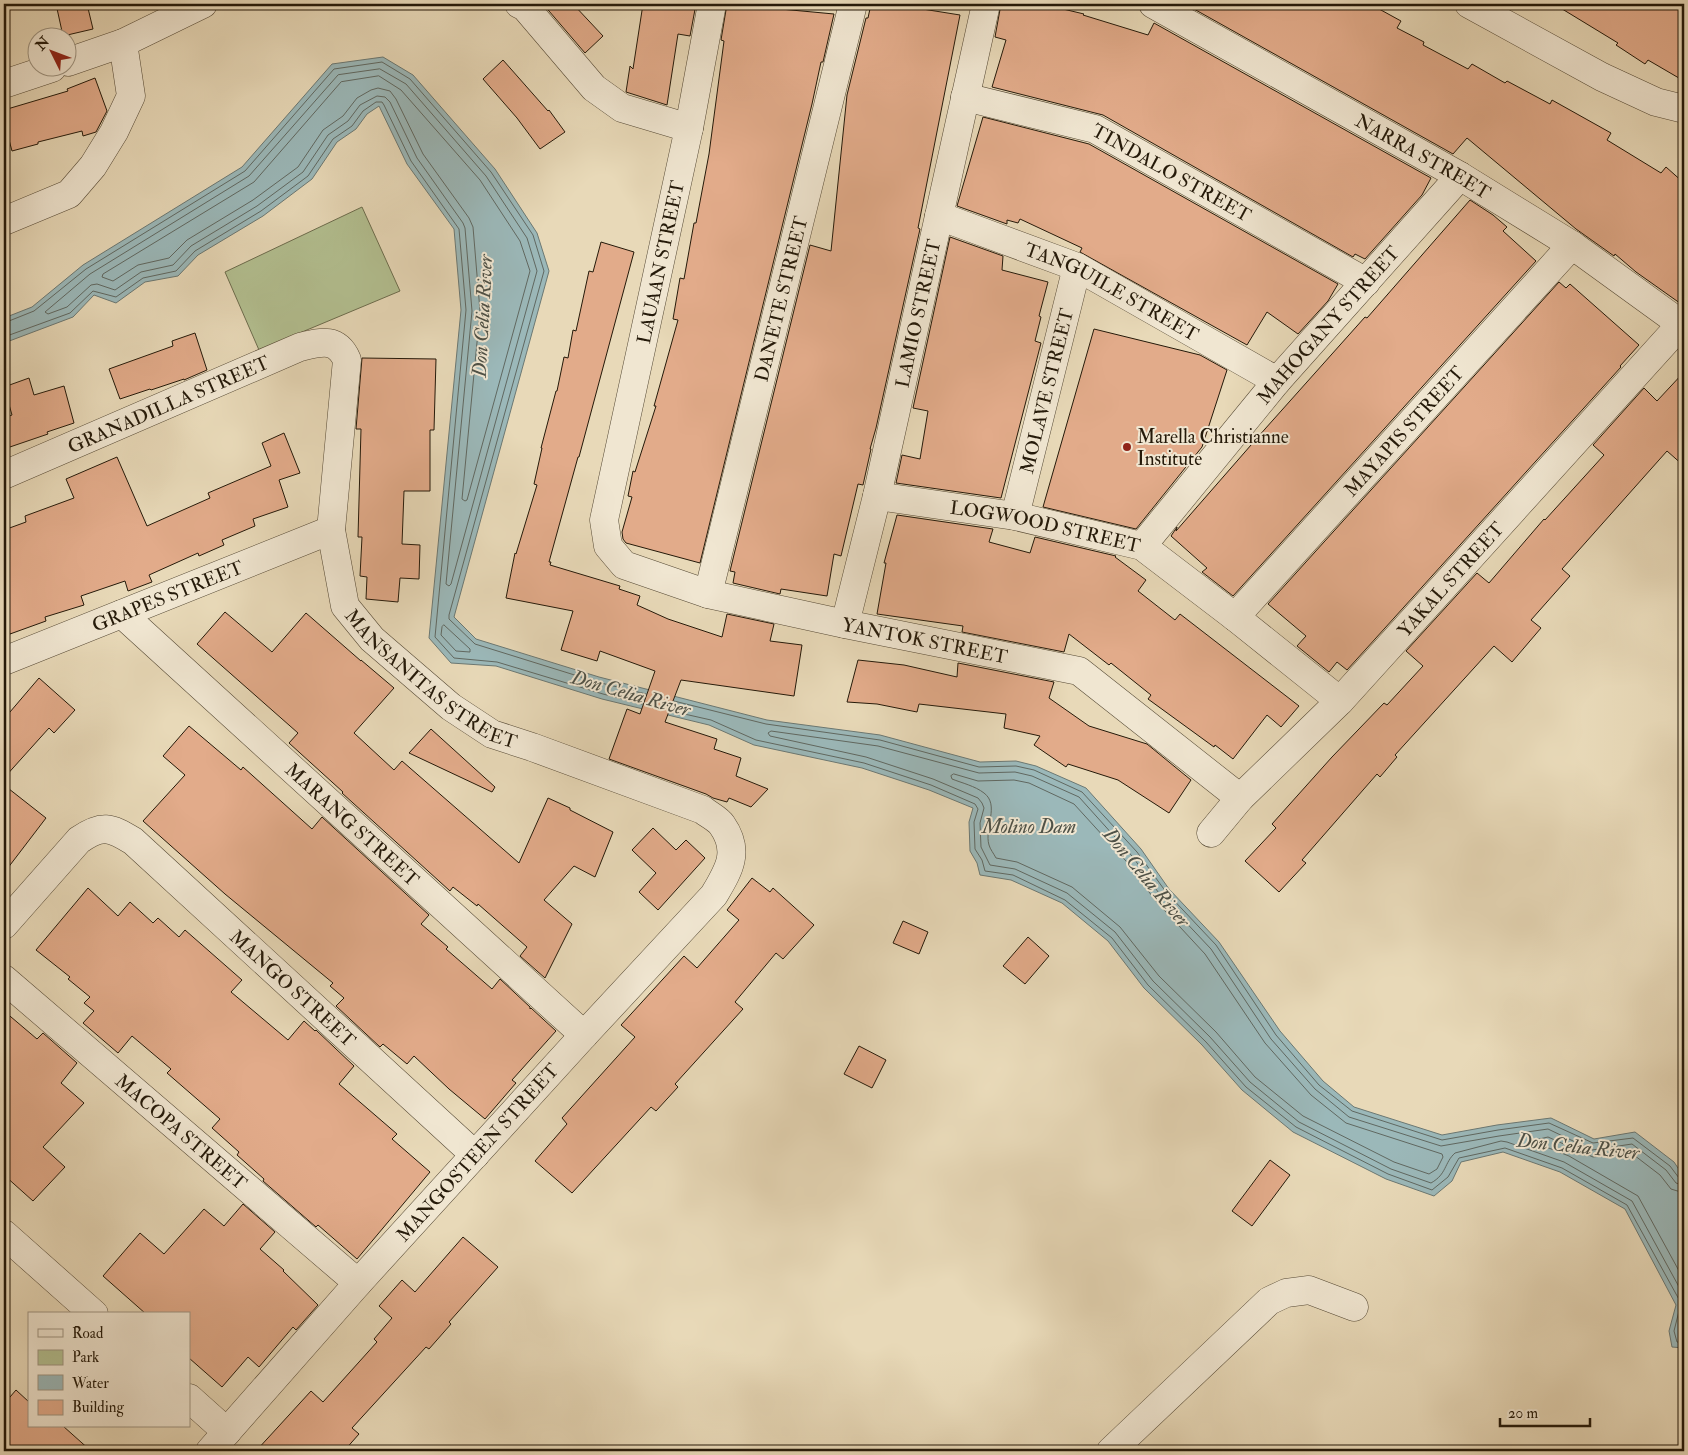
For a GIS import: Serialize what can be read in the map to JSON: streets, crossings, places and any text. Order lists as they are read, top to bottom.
{
  "streets": {
    "street": [
      "NARRA STREET",
      "TINDALO STREET",
      "LAUAAN STREET",
      "TANGUILE STREET",
      "DANETE STREET",
      "LAMIO STREET",
      "MAHOGANY STREET",
      "MOLAVE STREET",
      "GRANADILLA STREET",
      "MAYAPIS STREET",
      "LOGWOOD STREET",
      "YAKAL STREET",
      "GRAPES STREET",
      "YANTOK STREET",
      "MANSANITAS STREET",
      "MARANG STREET",
      "MANGO STREET",
      "MACOPA STREET",
      "MANGOSTEEN STREET"
    ]
  },
  "crossings": [
    ["NARRA STREET", "MAHOGANY STREET"],
    ["NARRA STREET", "MAYAPIS STREET"],
    ["NARRA STREET", "YAKAL STREET"],
    ["TINDALO STREET", "LAMIO STREET"],
    ["TINDALO STREET", "MAHOGANY STREET"],
    ["LAUAAN STREET", "YANTOK STREET"],
    ["TANGUILE STREET", "LAMIO STREET"],
    ["TANGUILE STREET", "MAHOGANY STREET"],
    ["TANGUILE STREET", "MOLAVE STREET"],
    ["DANETE STREET", "YANTOK STREET"],
    ["LAMIO STREET", "LOGWOOD STREET"],
    ["LAMIO STREET", "YANTOK STREET"],
    ["MAHOGANY STREET", "LOGWOOD STREET"],
    ["MOLAVE STREET", "LOGWOOD STREET"],
    ["GRANADILLA STREET", "MANSANITAS STREET"],
    ["MAYAPIS STREET", "LOGWOOD STREET"],
    ["LOGWOOD STREET", "YAKAL STREET"],
    ["YAKAL STREET", "YANTOK STREET"],
    ["GRAPES STREET", "MANSANITAS STREET"],
    ["GRAPES STREET", "MARANG STREET"],
    ["MANSANITAS STREET", "MANGOSTEEN STREET"],
    ["MARANG STREET", "MANGOSTEEN STREET"],
    ["MANGO STREET", "MANGOSTEEN STREET"],
    ["MACOPA STREET", "MANGOSTEEN STREET"]
  ],
  "water": ["Don Celia River", "Molino Dam"],
  "places": ["Marella Christianne Institute"],
  "legend": [
    "Road",
    "Park",
    "Water",
    "Building"
  ],
  "scale_bar": "20 m",
  "north": "top left"
}
